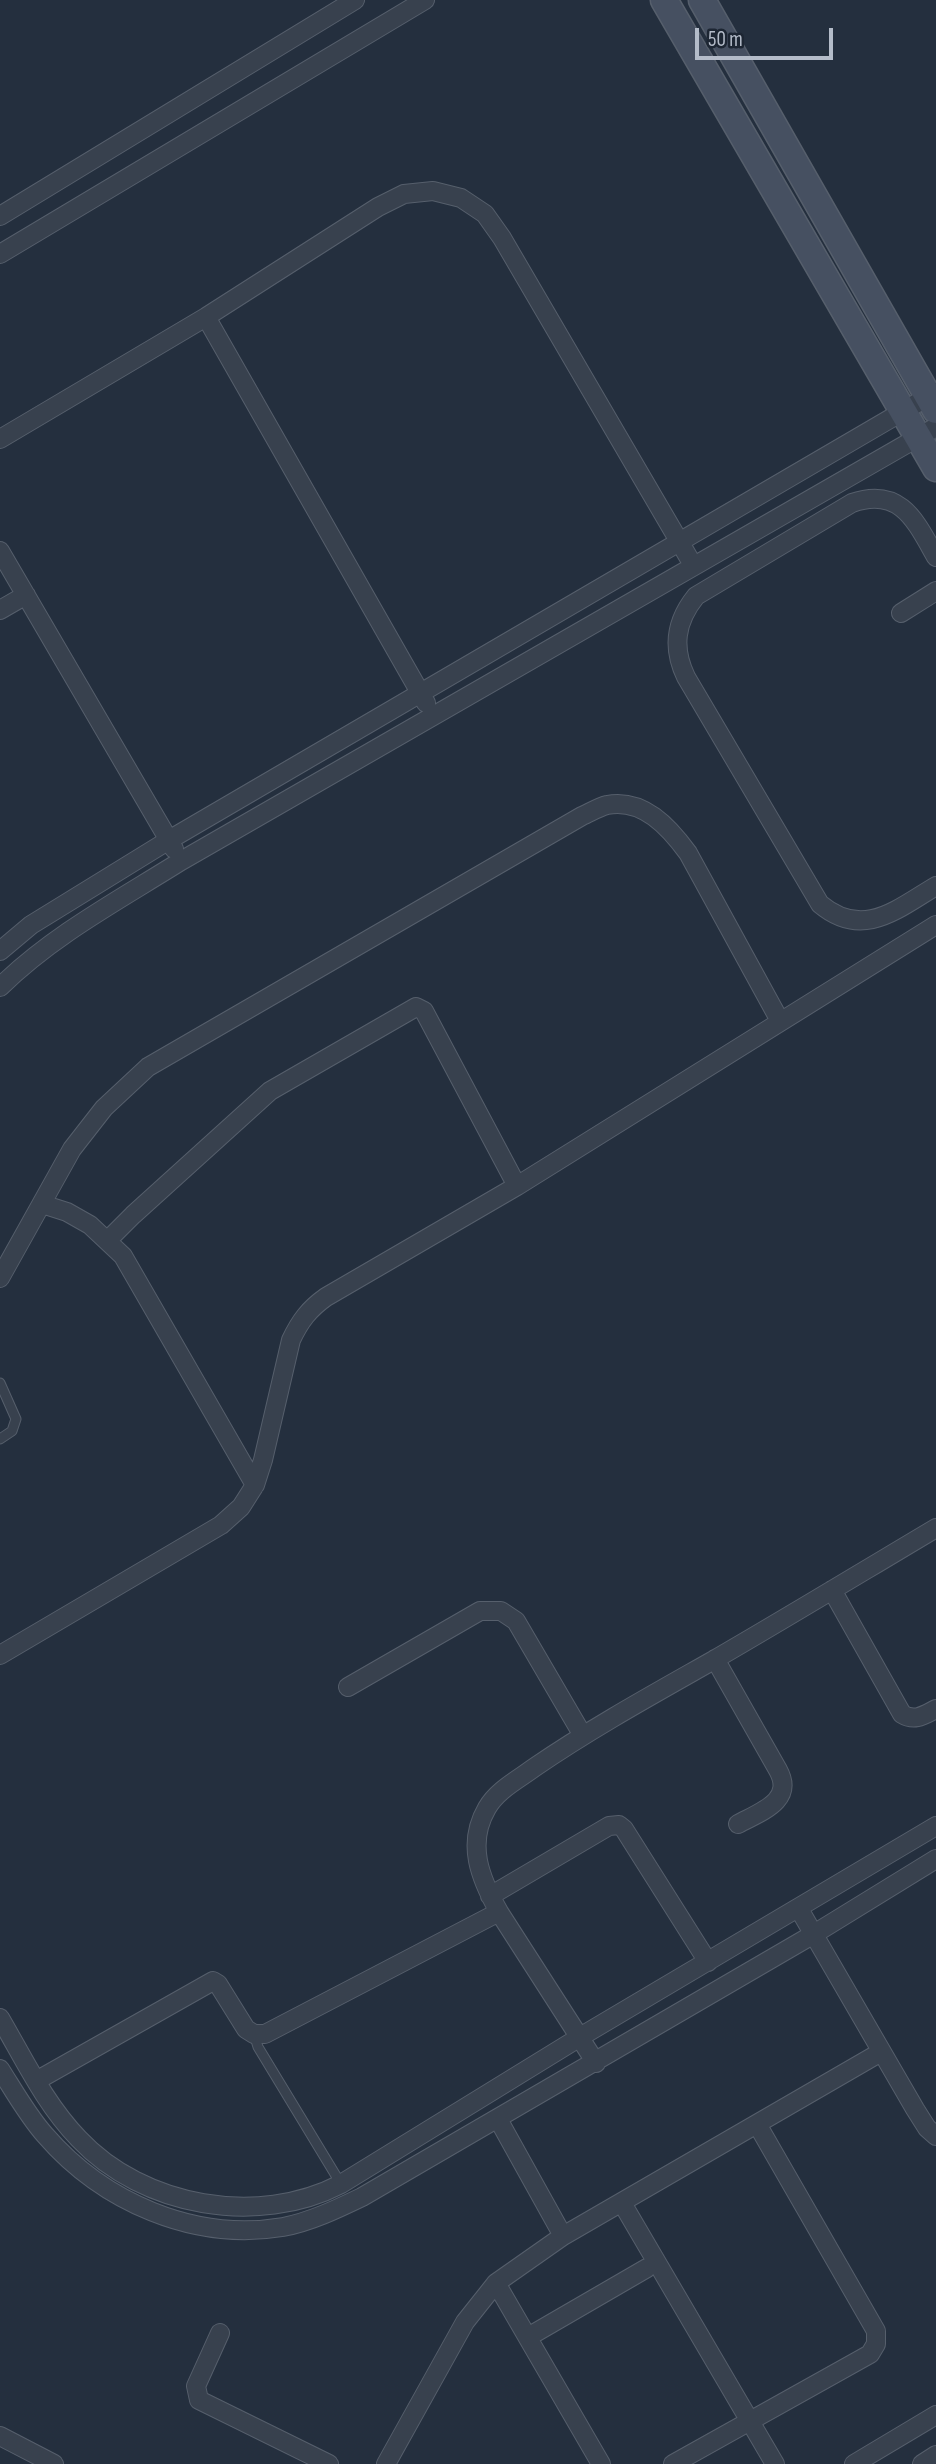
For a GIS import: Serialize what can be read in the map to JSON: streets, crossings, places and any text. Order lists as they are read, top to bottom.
{
  "scale_bar": "50 m"
}
